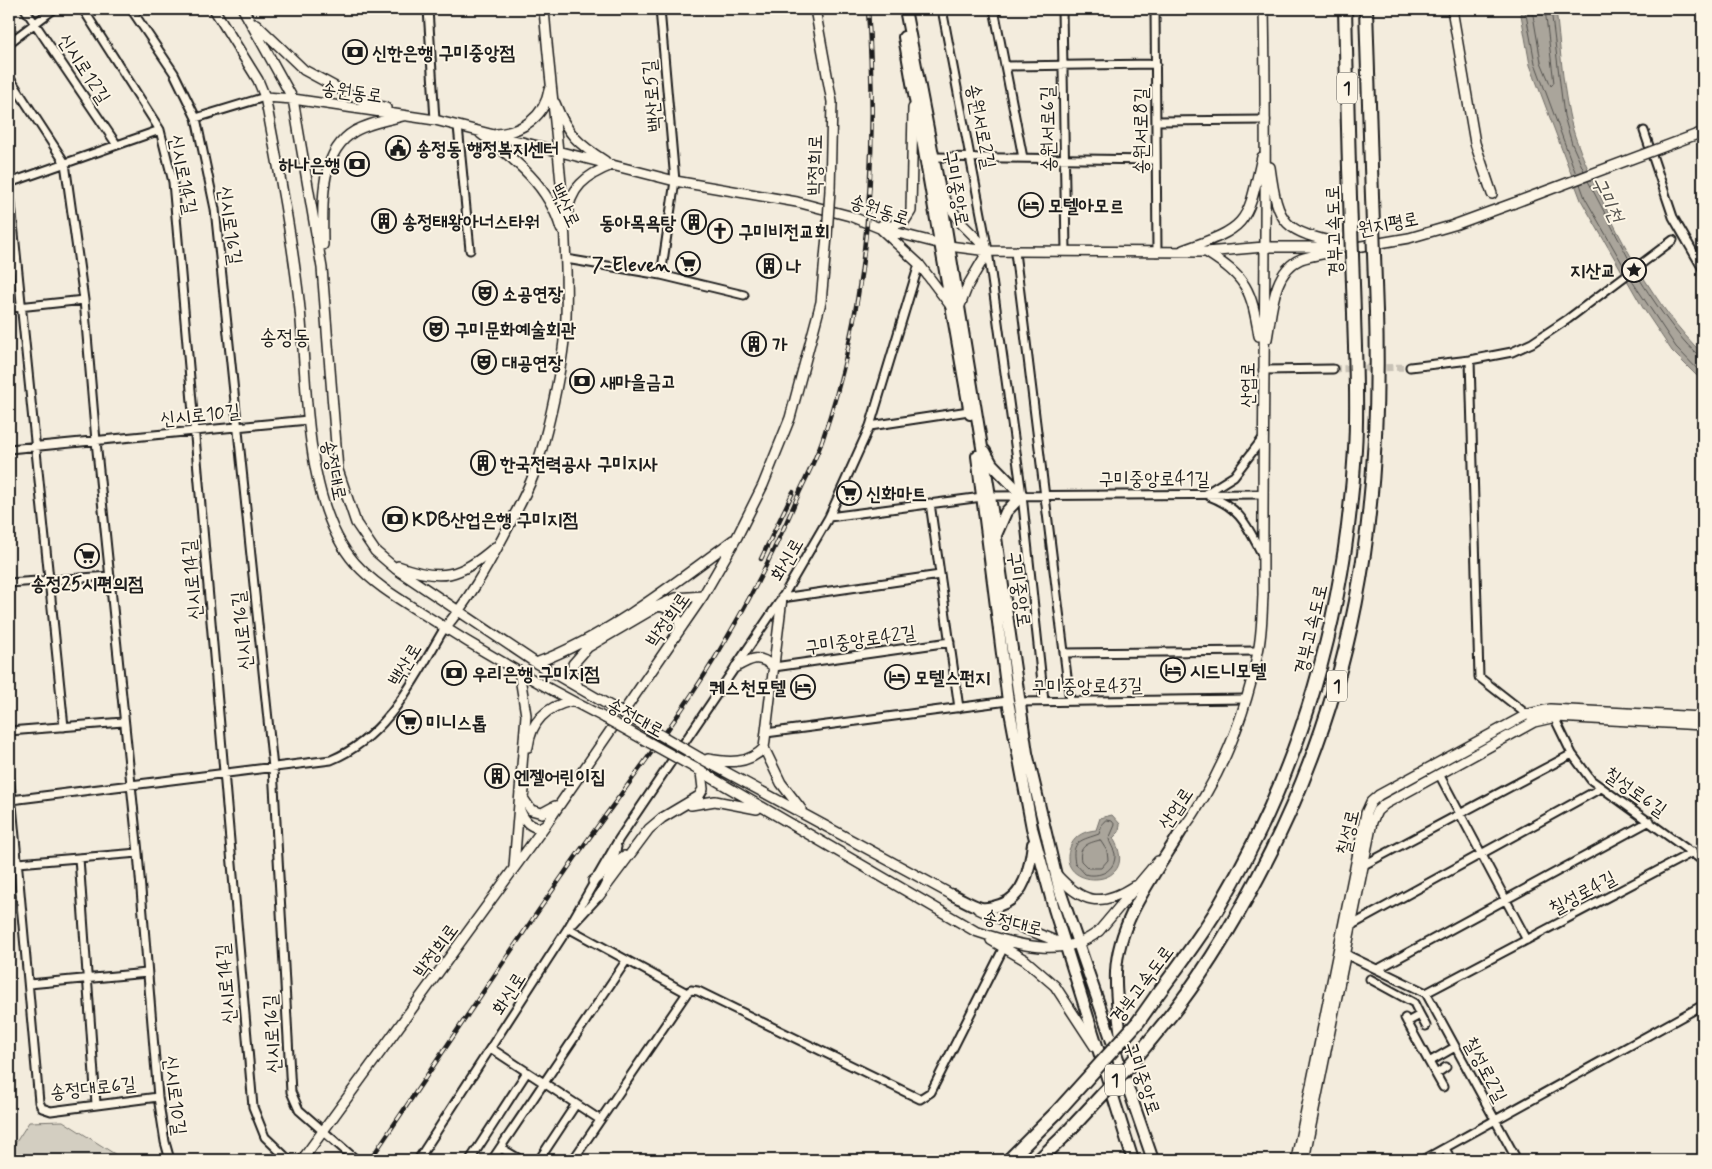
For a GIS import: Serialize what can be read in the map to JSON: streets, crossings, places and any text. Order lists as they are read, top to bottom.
{
  "streets": {
    "highway": ["1", "경부고속도로"],
    "main road": ["구미중앙로"],
    "street": [
      "신시로12길",
      "송원동로",
      "백산로5길",
      "송원서로2길",
      "송원서로6길",
      "송원서로8길",
      "박정희로",
      "신시로14길",
      "백산로",
      "원지평로",
      "신시로16길",
      "산업로",
      "신시로10길",
      "송정대로",
      "구미중앙로41길",
      "화신로",
      "구미중앙로42길",
      "구미중앙로43길",
      "칠성로6길",
      "칠성로",
      "칠성로4길",
      "칠성로2길",
      "송정대로6길"
    ]
  },
  "crossings": [
    ["송원동로", "백산로5길"],
    ["송원동로", "송원서로2길"],
    ["송원동로", "송원서로6길"],
    ["송원동로", "송원서로8길"],
    ["송원동로", "구미중앙로"],
    ["송원동로", "백산로"],
    ["송원동로", "원지평로"],
    ["송원동로", "산업로"],
    ["송원동로", "송정대로"],
    ["송원서로6길", "송원서로8길"],
    ["박정희로", "신시로16길"],
    ["신시로14길", "백산로"],
    ["신시로14길", "신시로10길"],
    ["구미중앙로", "산업로"],
    ["구미중앙로", "송정대로"],
    ["구미중앙로", "구미중앙로41길"],
    ["구미중앙로", "구미중앙로43길"],
    ["백산로", "신시로16길"],
    ["백산로", "신시로10길"],
    ["백산로", "송정대로"],
    ["백산로", "송정대로6길"],
    ["원지평로", "산업로"],
    ["신시로16길", "신시로10길"],
    ["산업로", "송정대로"],
    ["산업로", "구미중앙로41길"],
    ["산업로", "구미중앙로43길"],
    ["신시로10길", "송정대로"],
    ["신시로10길", "송정대로6길"],
    ["칠성로6길", "칠성로"],
    ["칠성로6길", "칠성로4길"]
  ],
  "districts": ["송정동"],
  "water": ["구미천"],
  "places": {
    "bank": [
      "신한은행 구미중앙점",
      "하나은행",
      "새마을금고",
      "KDB산업은행 구미지점",
      "우리은행 구미지점"
    ],
    "public building": ["송정동 행정복지센터"],
    "hotel": [
      "모텔아모르",
      "시드니모텔",
      "모텔스펀지",
      "퀘스천모텔"
    ],
    "building": [
      "송정태왕아너스타워",
      "동아목욕탕",
      "나",
      "가",
      "한국전력공사 구미지사",
      "엔젤어린이집"
    ],
    "church": ["구미비전교회"],
    "supermarket": [
      "7-Eleven",
      "신화마트",
      "송정25시편의점",
      "미니스톱"
    ],
    "place": ["지산교"],
    "theatre": ["소공연장", "구미문화예술회관", "대공연장"]
  }
}
